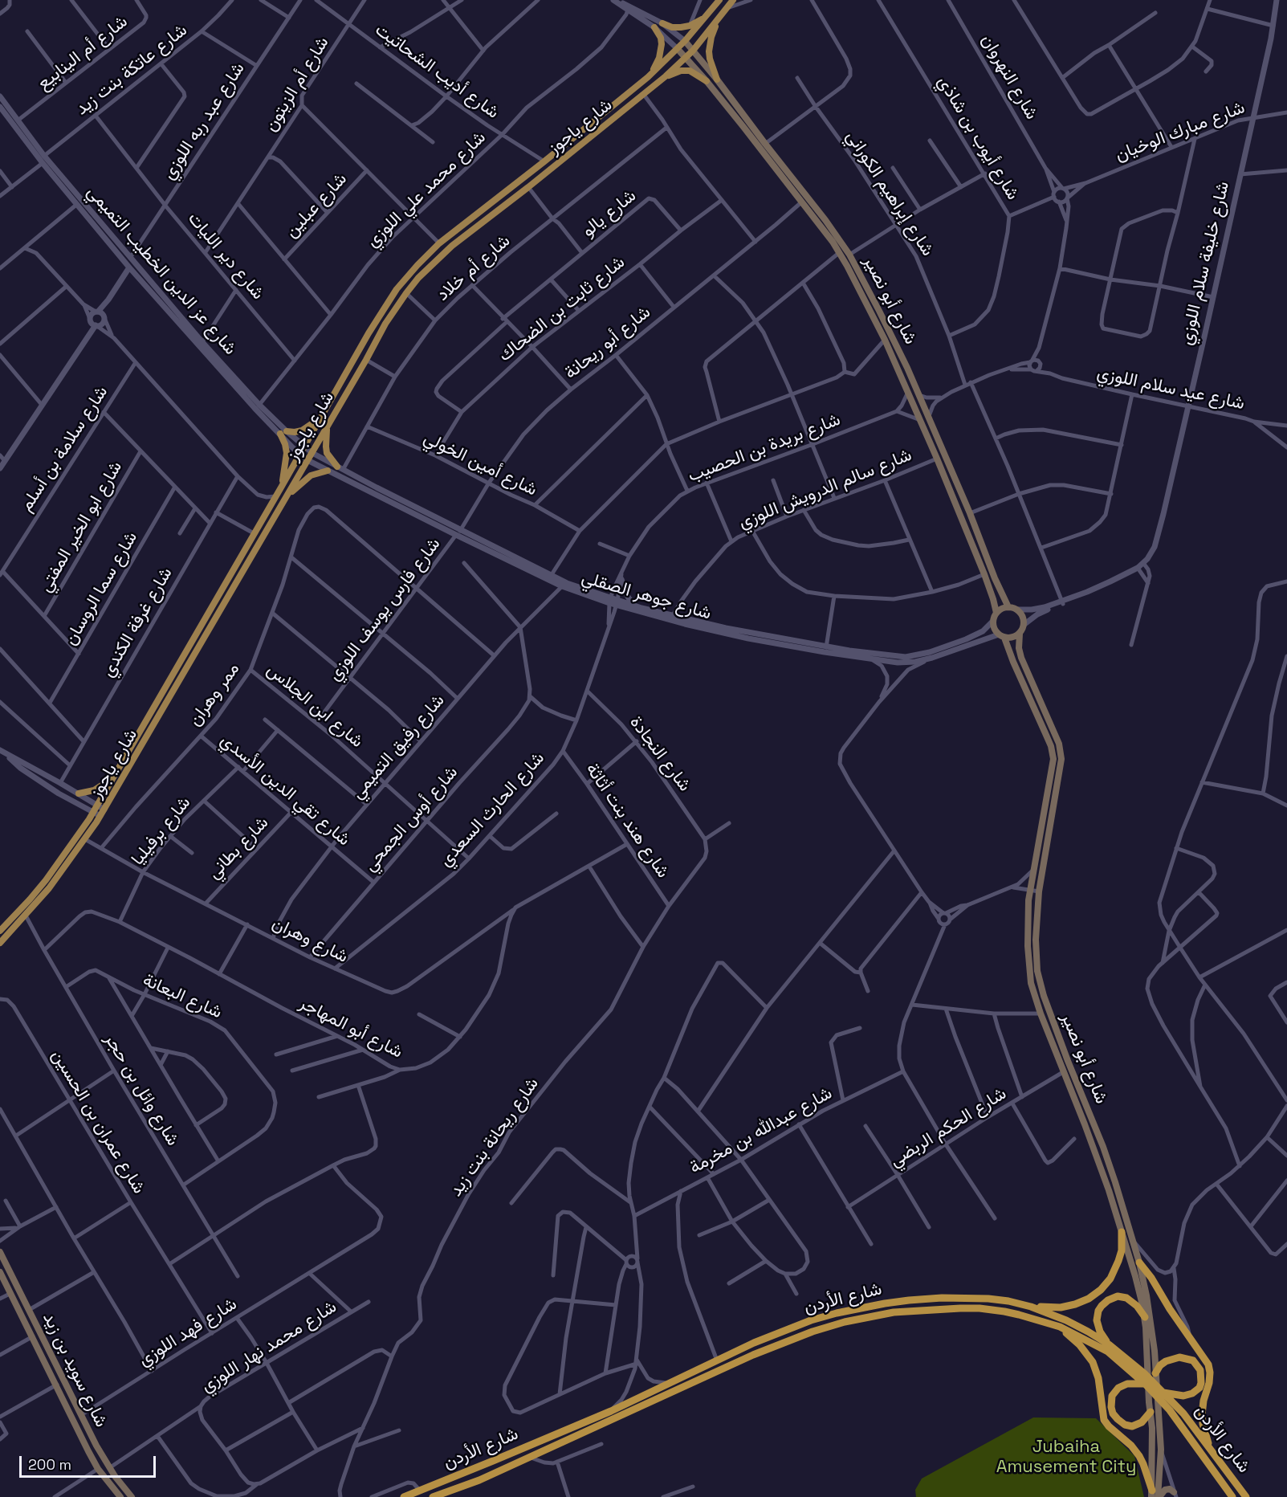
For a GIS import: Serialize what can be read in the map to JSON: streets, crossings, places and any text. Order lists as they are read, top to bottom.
{
  "streets": {
    "highway": ["شارع الأردن"],
    "main road": ["شارع ياجوز", "شارع أبو نصير", "شارع سويد بن زيد"],
    "street": [
      "شارع أم الينابيع",
      "شارع عاتكة بنت زيد",
      "شارع أديب الشحاتيت",
      "شارع النهروان",
      "شارع أم الزيتون",
      "شارع عبد ربه اللوزي",
      "شارع مبارك الوخيان",
      "شارع أيوب بن شاذي",
      "شارع محمد علي اللوزي",
      "شارع إبراهيم الكوراني",
      "شارع عبلين",
      "شارع يالو",
      "شارع دير الليات",
      "شارع خليفة سلام اللوزي",
      "شارع أم خلاد",
      "شارع عز الدين الخطيب التميمي",
      "شارع ثابت بن الضحاك",
      "شارع أبو ريحانة",
      "شارع عيد سلام اللوزي",
      "شارع بريدة بن الحصيب",
      "شارع سلامة بن أسلم",
      "شارع أمين الخولي",
      "شارع سالم الدرويش اللوزي",
      "شارع ابو الخير المفتي",
      "شارع سما الروسان",
      "شارع جوهر الصقلي",
      "شارع فارس يوسف اللوزي",
      "شارع غرفة الكندي",
      "ممر وهران",
      "شارع ابن الجلاس",
      "شارع رفيق التميمي",
      "شارع النجادة",
      "شارع تقي الدين الأسدي",
      "شارع الحارث السعدي",
      "شارع أوس الجمحي",
      "شارع هند بنت أثاثة",
      "شارع برفيليا",
      "شارع بطاني",
      "شارع وهران",
      "شارع البعانة",
      "شارع أبو المهاجر",
      "شارع وائل بن حجر",
      "شارع عمران بن الحسين",
      "شارع الحكم الربضي",
      "شارع عبدالله بن مخرمة",
      "شارع ريحانة بنت زيد",
      "شارع فهد اللوزي",
      "شارع محمد نهار اللوزي"
    ]
  },
  "crossings": [
    ["شارع أم الينابيع", "شارع عز الدين الخطيب التميمي"],
    ["شارع عاتكة بنت زيد", "شارع دير الليات"],
    ["شارع عاتكة بنت زيد", "شارع عز الدين الخطيب التميمي"],
    ["شارع أديب الشحاتيت", "شارع أم الزيتون"],
    ["شارع أديب الشحاتيت", "شارع ياجوز"],
    ["شارع أديب الشحاتيت", "شارع محمد علي اللوزي"],
    ["شارع النهروان", "شارع مبارك الوخيان"],
    ["شارع أم الزيتون", "شارع عبلين"],
    ["شارع أم الزيتون", "شارع دير الليات"],
    ["شارع عبد ربه اللوزي", "شارع دير الليات"],
    ["شارع عبد ربه اللوزي", "شارع عز الدين الخطيب التميمي"],
    ["شارع ياجوز", "شارع عز الدين الخطيب التميمي"],
    ["شارع ياجوز", "شارع أبو نصير"],
    ["شارع ياجوز", "شارع جوهر الصقلي"],
    ["شارع ياجوز", "شارع وهران"],
    ["شارع ياجوز", "شارع وائل بن حجر"],
    ["شارع مبارك الوخيان", "شارع خليفة سلام اللوزي"],
    ["شارع أيوب بن شاذي", "شارع إبراهيم الكوراني"],
    ["شارع محمد علي اللوزي", "شارع دير الليات"],
    ["شارع محمد علي اللوزي", "شارع عز الدين الخطيب التميمي"],
    ["شارع إبراهيم الكوراني", "شارع خليفة سلام اللوزي"],
    ["شارع يالو", "شارع ثابت بن الضحاك"],
    ["شارع خليفة سلام اللوزي", "شارع أبو نصير"],
    ["شارع خليفة سلام اللوزي", "شارع عيد سلام اللوزي"],
    ["شارع خليفة سلام اللوزي", "شارع جوهر الصقلي"],
    ["شارع أم خلاد", "شارع أمين الخولي"],
    ["شارع أم خلاد", "شارع جوهر الصقلي"],
    ["شارع عز الدين الخطيب التميمي", "شارع جوهر الصقلي"],
    ["شارع أبو نصير", "شارع أبو ريحانة"],
    ["شارع أبو نصير", "شارع سالم الدرويش اللوزي"],
    ["شارع أبو نصير", "شارع جوهر الصقلي"],
    ["شارع أبو نصير", "شارع الحكم الربضي"],
    ["شارع ثابت بن الضحاك", "شارع أمين الخولي"],
    ["شارع أبو ريحانة", "شارع أمين الخولي"],
    ["شارع أبو ريحانة", "شارع جوهر الصقلي"],
    ["شارع أبو ريحانة", "شارع فارس يوسف اللوزي"],
    ["شارع بريدة بن الحصيب", "شارع جوهر الصقلي"],
    ["شارع بريدة بن الحصيب", "شارع الحارث السعدي"],
    ["شارع سالم الدرويش اللوزي", "شارع جوهر الصقلي"],
    ["شارع جوهر الصقلي", "شارع فارس يوسف اللوزي"],
    ["شارع جوهر الصقلي", "شارع رفيق التميمي"],
    ["شارع جوهر الصقلي", "شارع الحارث السعدي"],
    ["شارع فارس يوسف اللوزي", "ممر وهران"],
    ["شارع فارس يوسف اللوزي", "شارع ابن الجلاس"],
    ["ممر وهران", "شارع ابن الجلاس"],
    ["ممر وهران", "شارع تقي الدين الأسدي"],
    ["ممر وهران", "شارع وهران"],
    ["شارع ابن الجلاس", "شارع رفيق التميمي"],
    ["شارع ابن الجلاس", "شارع الحارث السعدي"],
    ["شارع ابن الجلاس", "شارع أوس الجمحي"],
    ["شارع رفيق التميمي", "شارع تقي الدين الأسدي"],
    ["شارع رفيق التميمي", "شارع وهران"],
    ["شارع النجادة", "شارع الحارث السعدي"],
    ["شارع النجادة", "شارع ريحانة بنت زيد"],
    ["شارع تقي الدين الأسدي", "شارع أوس الجمحي"],
    ["شارع تقي الدين الأسدي", "شارع برفيليا"],
    ["شارع تقي الدين الأسدي", "شارع بطاني"],
    ["شارع الحارث السعدي", "شارع هند بنت أثاثة"],
    ["شارع الحارث السعدي", "شارع وهران"],
    ["شارع أوس الجمحي", "شارع وهران"],
    ["شارع هند بنت أثاثة", "شارع ريحانة بنت زيد"],
    ["شارع برفيليا", "شارع وهران"],
    ["شارع برفيليا", "شارع أبو المهاجر"],
    ["شارع بطاني", "شارع وهران"],
    ["شارع وهران", "شارع أبو المهاجر"],
    ["شارع البعانة", "شارع وائل بن حجر"],
    ["شارع أبو المهاجر", "شارع وائل بن حجر"],
    ["شارع عمران بن الحسين", "شارع فهد اللوزي"],
    ["شارع فهد اللوزي", "شارع سويد بن زيد"]
  ],
  "parks": ["Jubaiha Amusement City"],
  "scale_bar": "200 m"
}
